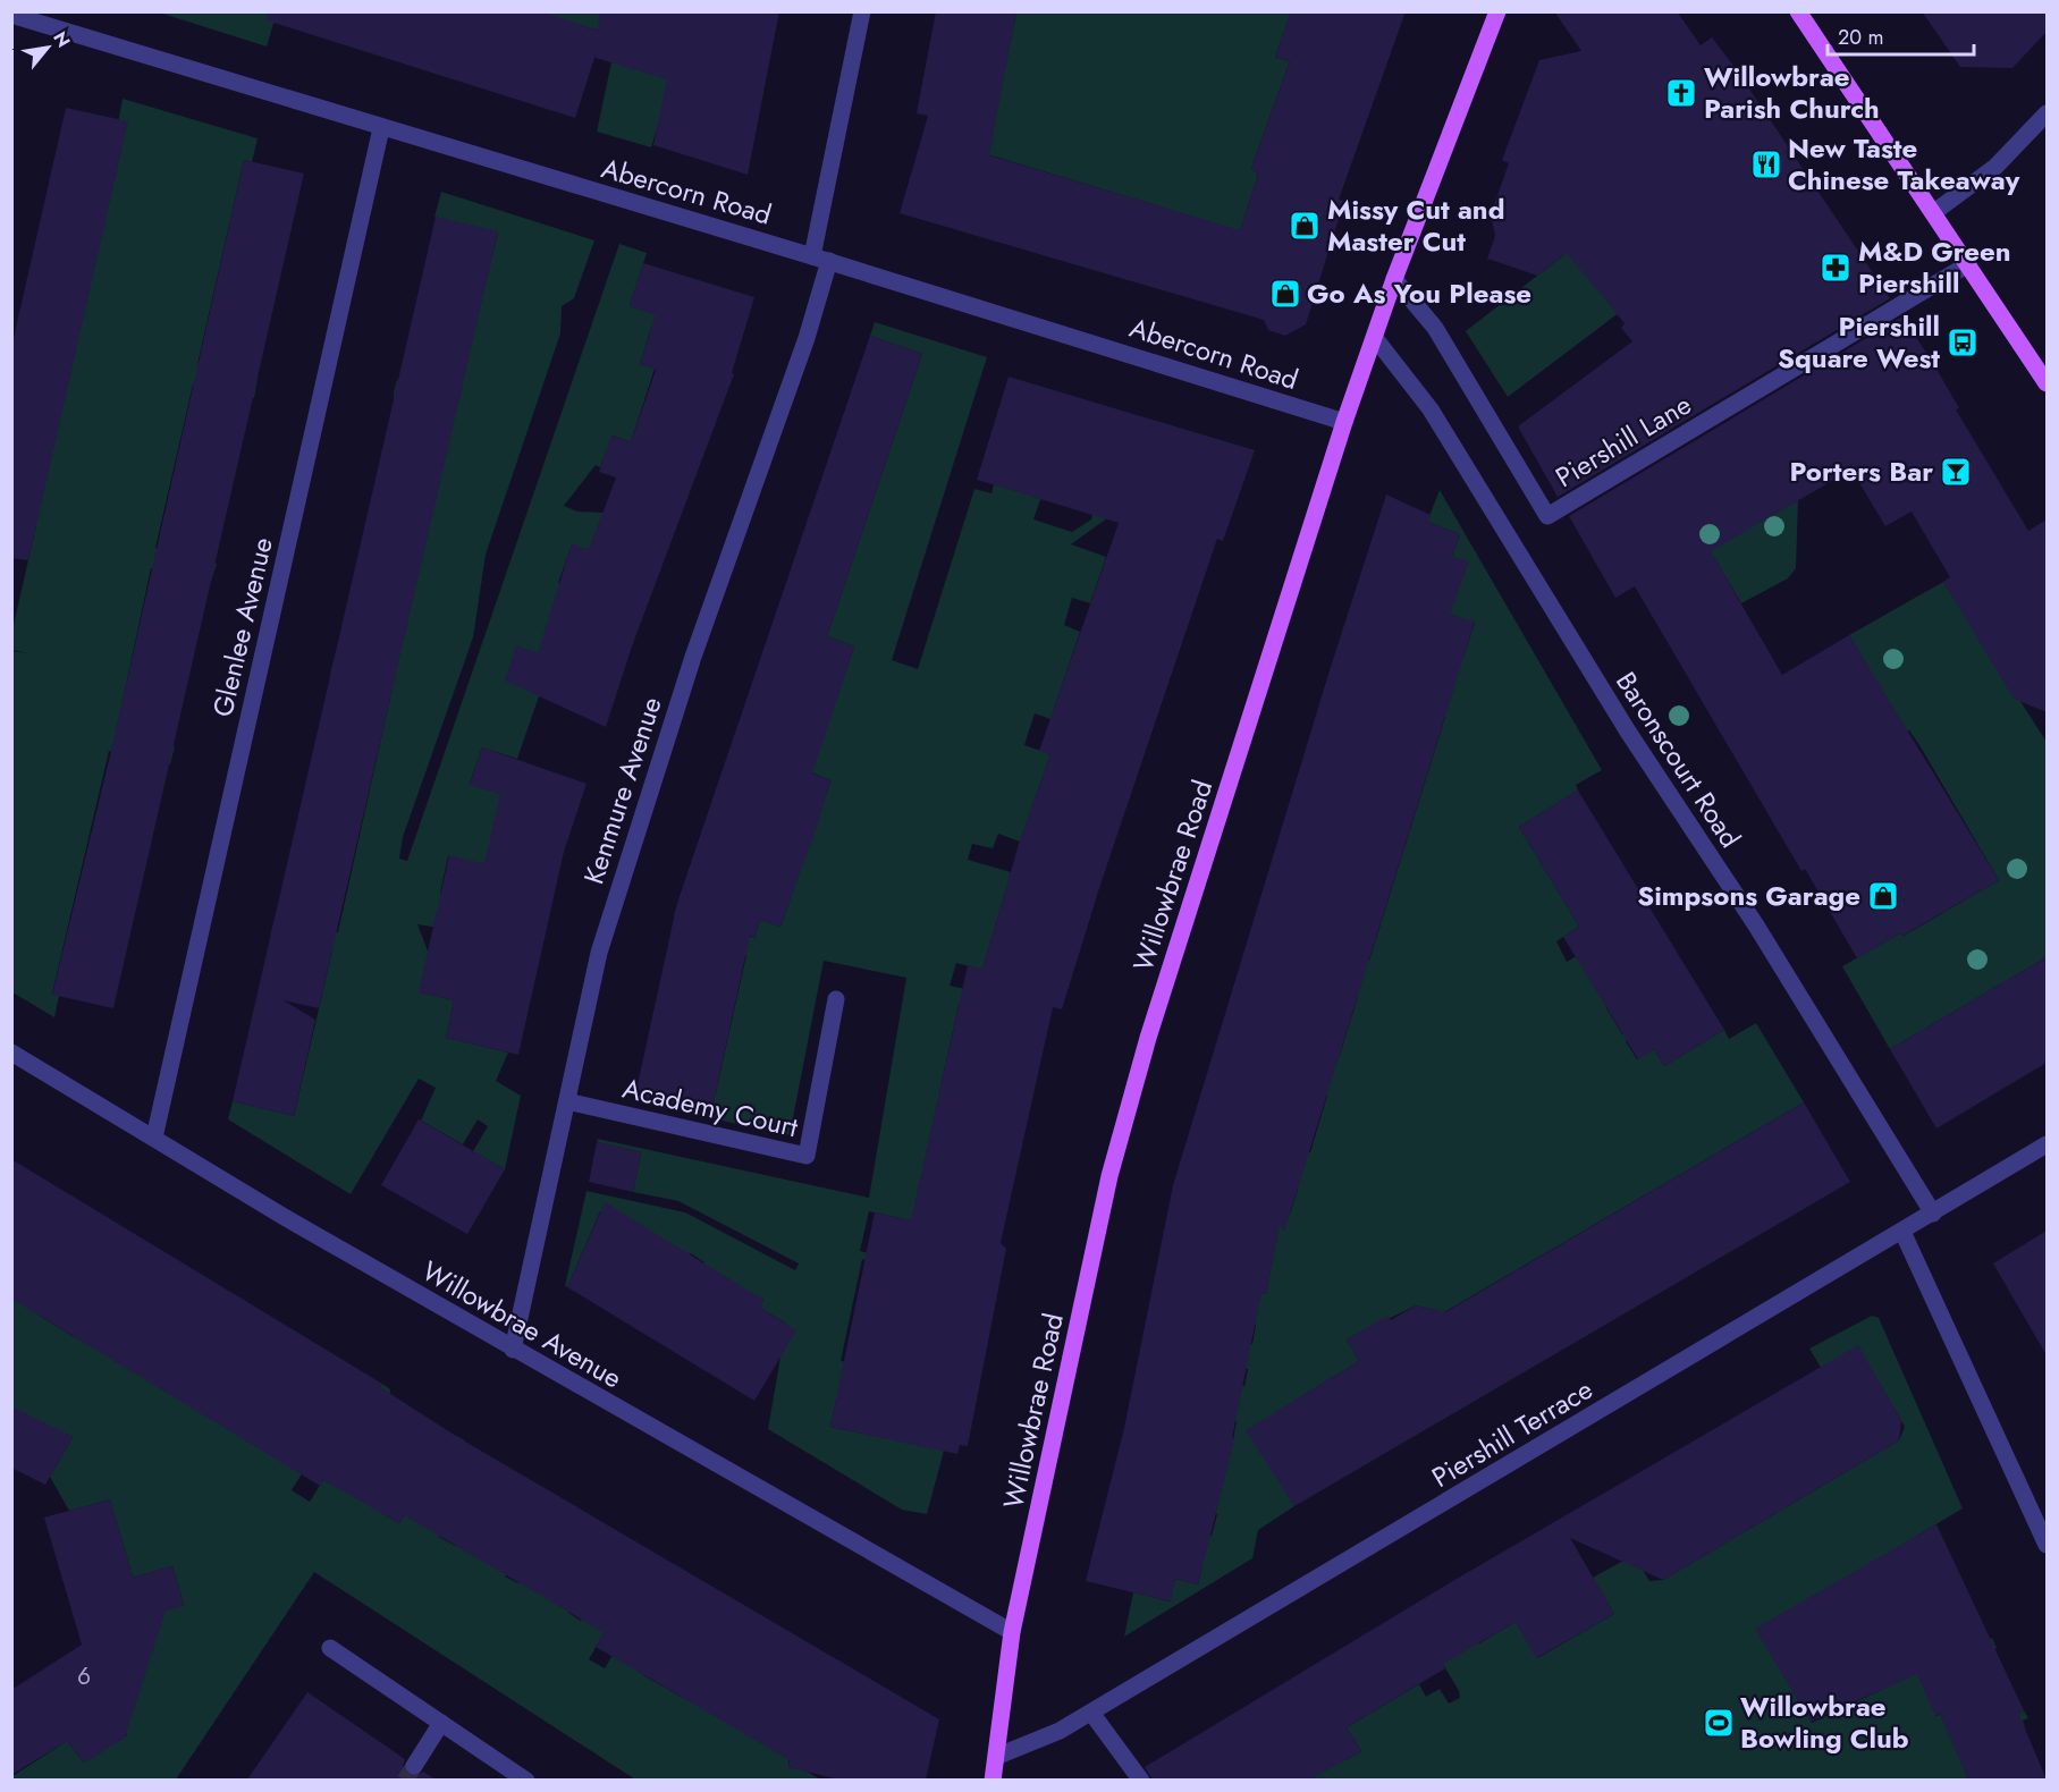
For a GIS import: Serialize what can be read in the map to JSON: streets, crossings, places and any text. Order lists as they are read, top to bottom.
{
  "streets": {
    "main road": ["Willowbrae Road"],
    "street": [
      "Abercorn Road",
      "Piershill Lane",
      "Glenlee Avenue",
      "Baronscourt Road",
      "Kenmure Avenue",
      "Academy Court",
      "Willowbrae Avenue",
      "Piershill Terrace"
    ]
  },
  "crossings": [
    ["Abercorn Road", "Glenlee Avenue"],
    ["Abercorn Road", "Kenmure Avenue"],
    ["Abercorn Road", "Willowbrae Road"],
    ["Piershill Lane", "Willowbrae Road"],
    ["Glenlee Avenue", "Willowbrae Avenue"],
    ["Baronscourt Road", "Willowbrae Road"],
    ["Baronscourt Road", "Piershill Terrace"],
    ["Kenmure Avenue", "Academy Court"],
    ["Kenmure Avenue", "Willowbrae Avenue"],
    ["Willowbrae Road", "Willowbrae Avenue"],
    ["Willowbrae Road", "Piershill Terrace"]
  ],
  "places": {
    "church": ["Willowbrae Parish Church"],
    "restaurant": ["New Taste Chinese Takeaway"],
    "shop": ["Missy Cut and Master Cut", "Go As You Please", "Simpsons Garage"],
    "pharmacy": ["M&D Green Piershill"],
    "bus stop": ["Piershill Square West"],
    "bar": ["Porters Bar"],
    "sports": ["Willowbrae Bowling Club"]
  },
  "house_numbers": ["6"],
  "scale_bar": "20 m",
  "north": "top right"
}
